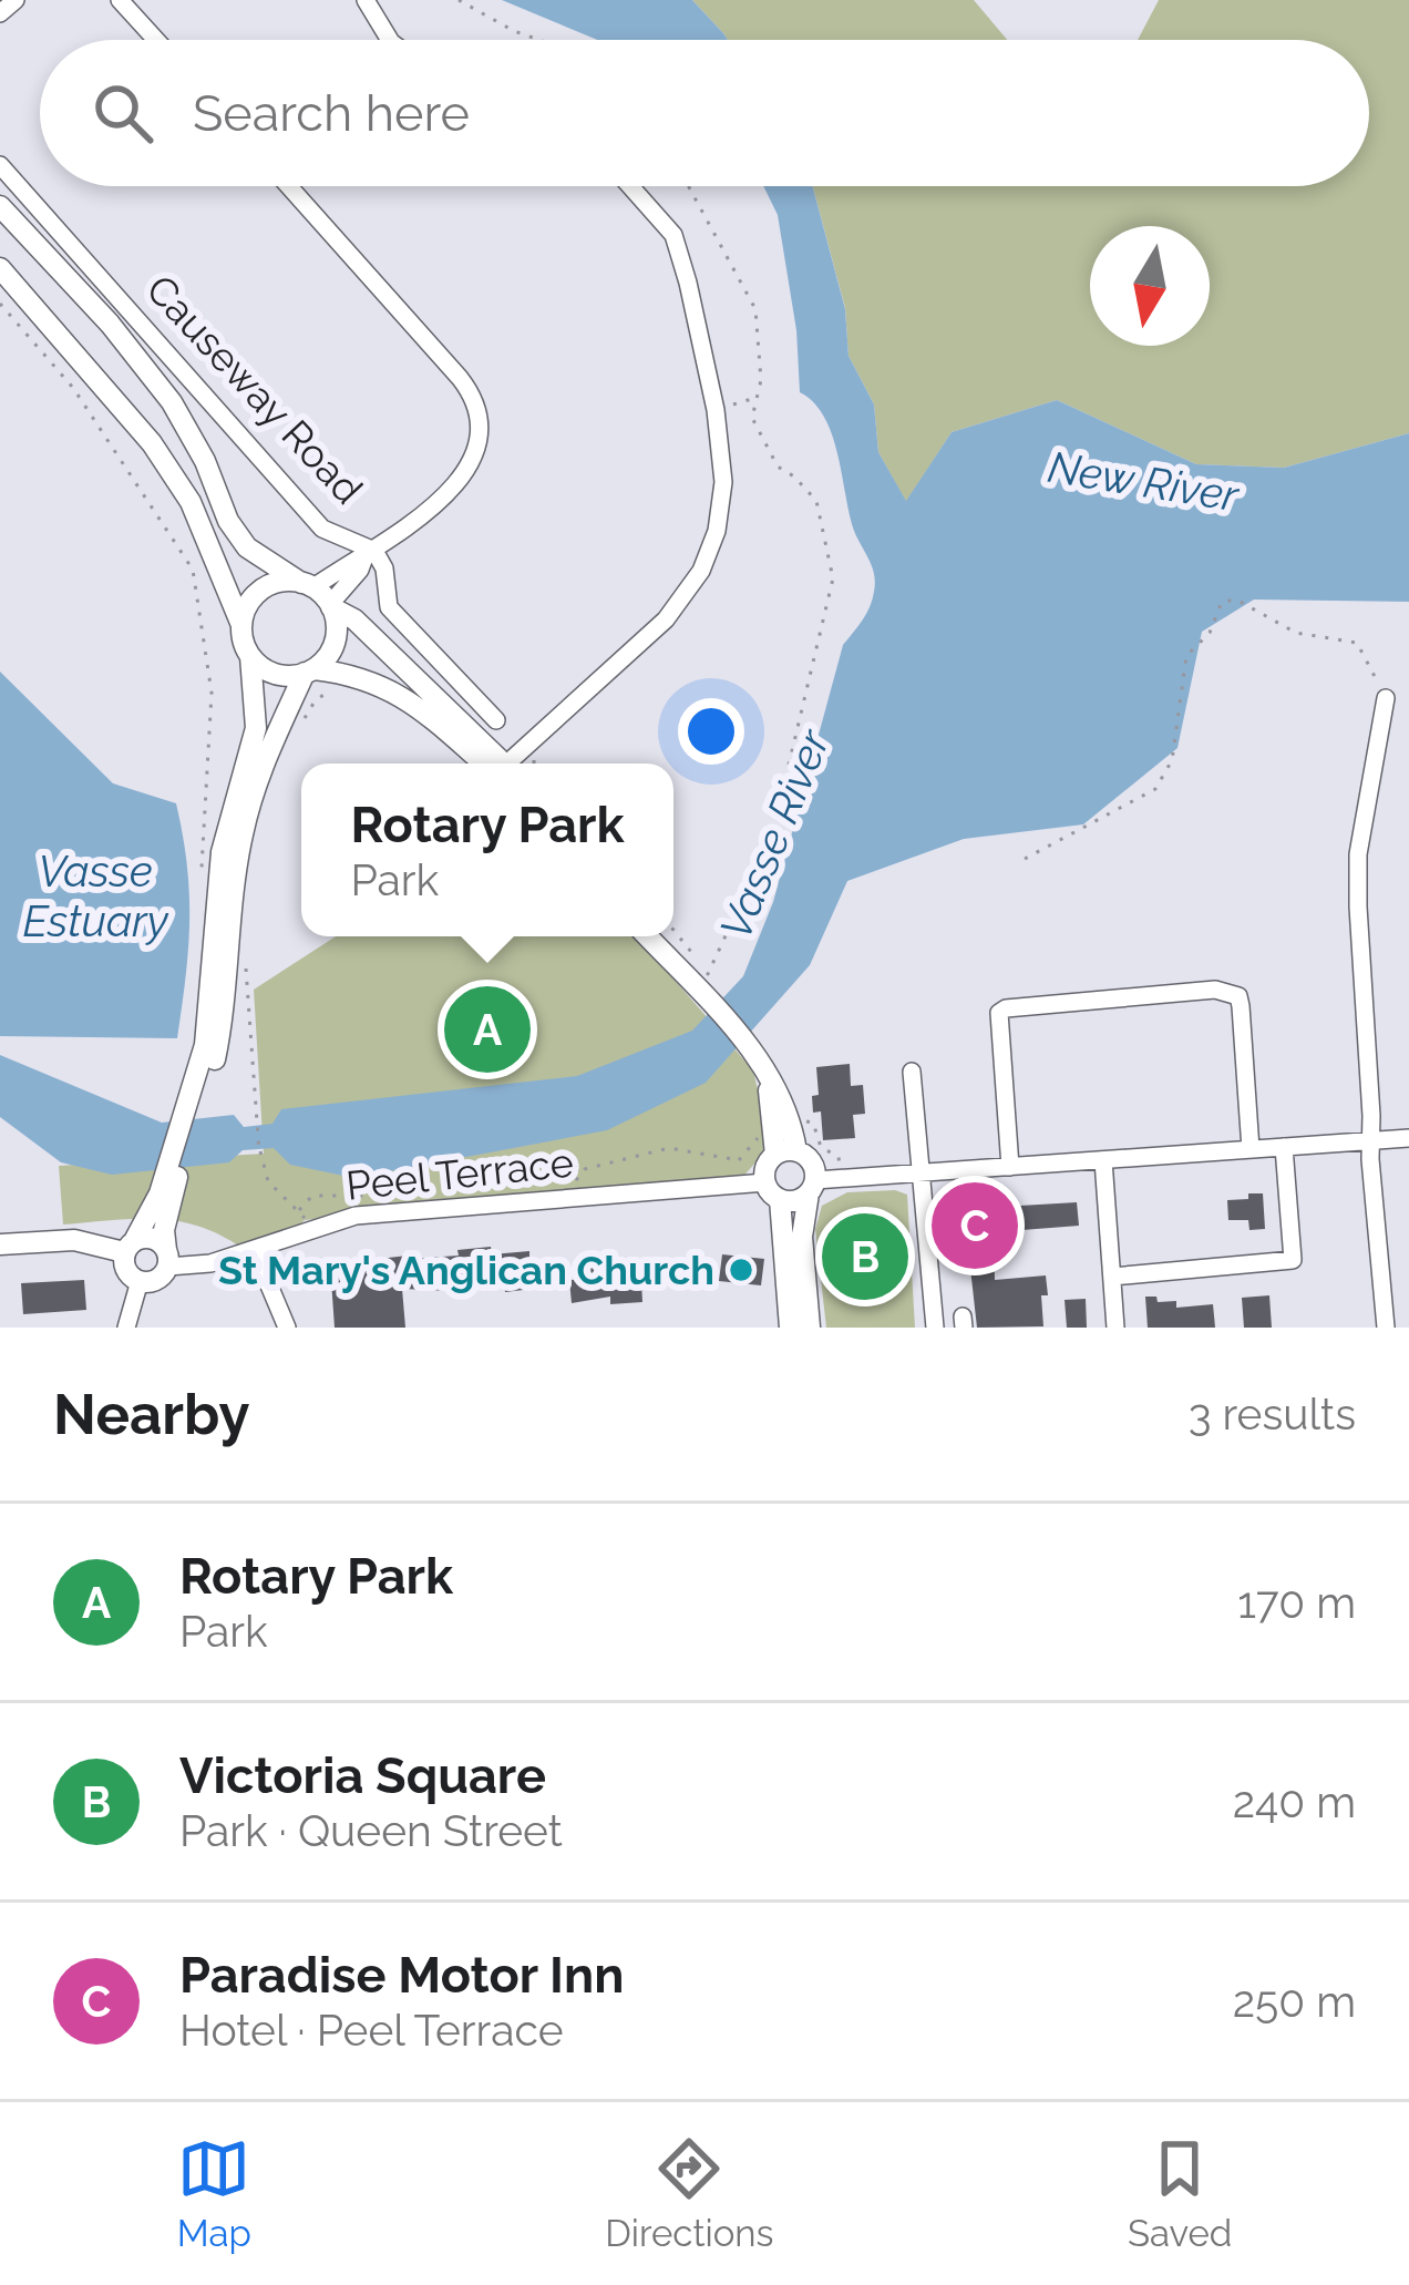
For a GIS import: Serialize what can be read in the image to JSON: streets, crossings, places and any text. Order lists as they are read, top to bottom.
{
  "streets": {
    "main road": ["Causeway Road"],
    "street": ["Peel Terrace"]
  },
  "water": ["New River", "Vasse River", "Vasse Estuary"],
  "places": ["St Mary's Anglican Church"],
  "north": "bottom",
  "page": {
    "search": "Search here",
    "popup": ["Rotary Park", "Park"],
    "pins": ["A", "C", "B"],
    "heading": ["Nearby", "3 results"],
    "list": [
      {
        "mark": "A",
        "name": "Rotary Park",
        "note": "Park",
        "value": "170 m"
      },
      {
        "mark": "B",
        "name": "Victoria Square",
        "note": "Park · Queen Street",
        "value": "240 m"
      },
      {
        "mark": "C",
        "name": "Paradise Motor Inn",
        "note": "Hotel · Peel Terrace",
        "value": "250 m"
      }
    ],
    "nav": ["Map", "Directions", "Saved"]
  }
}
